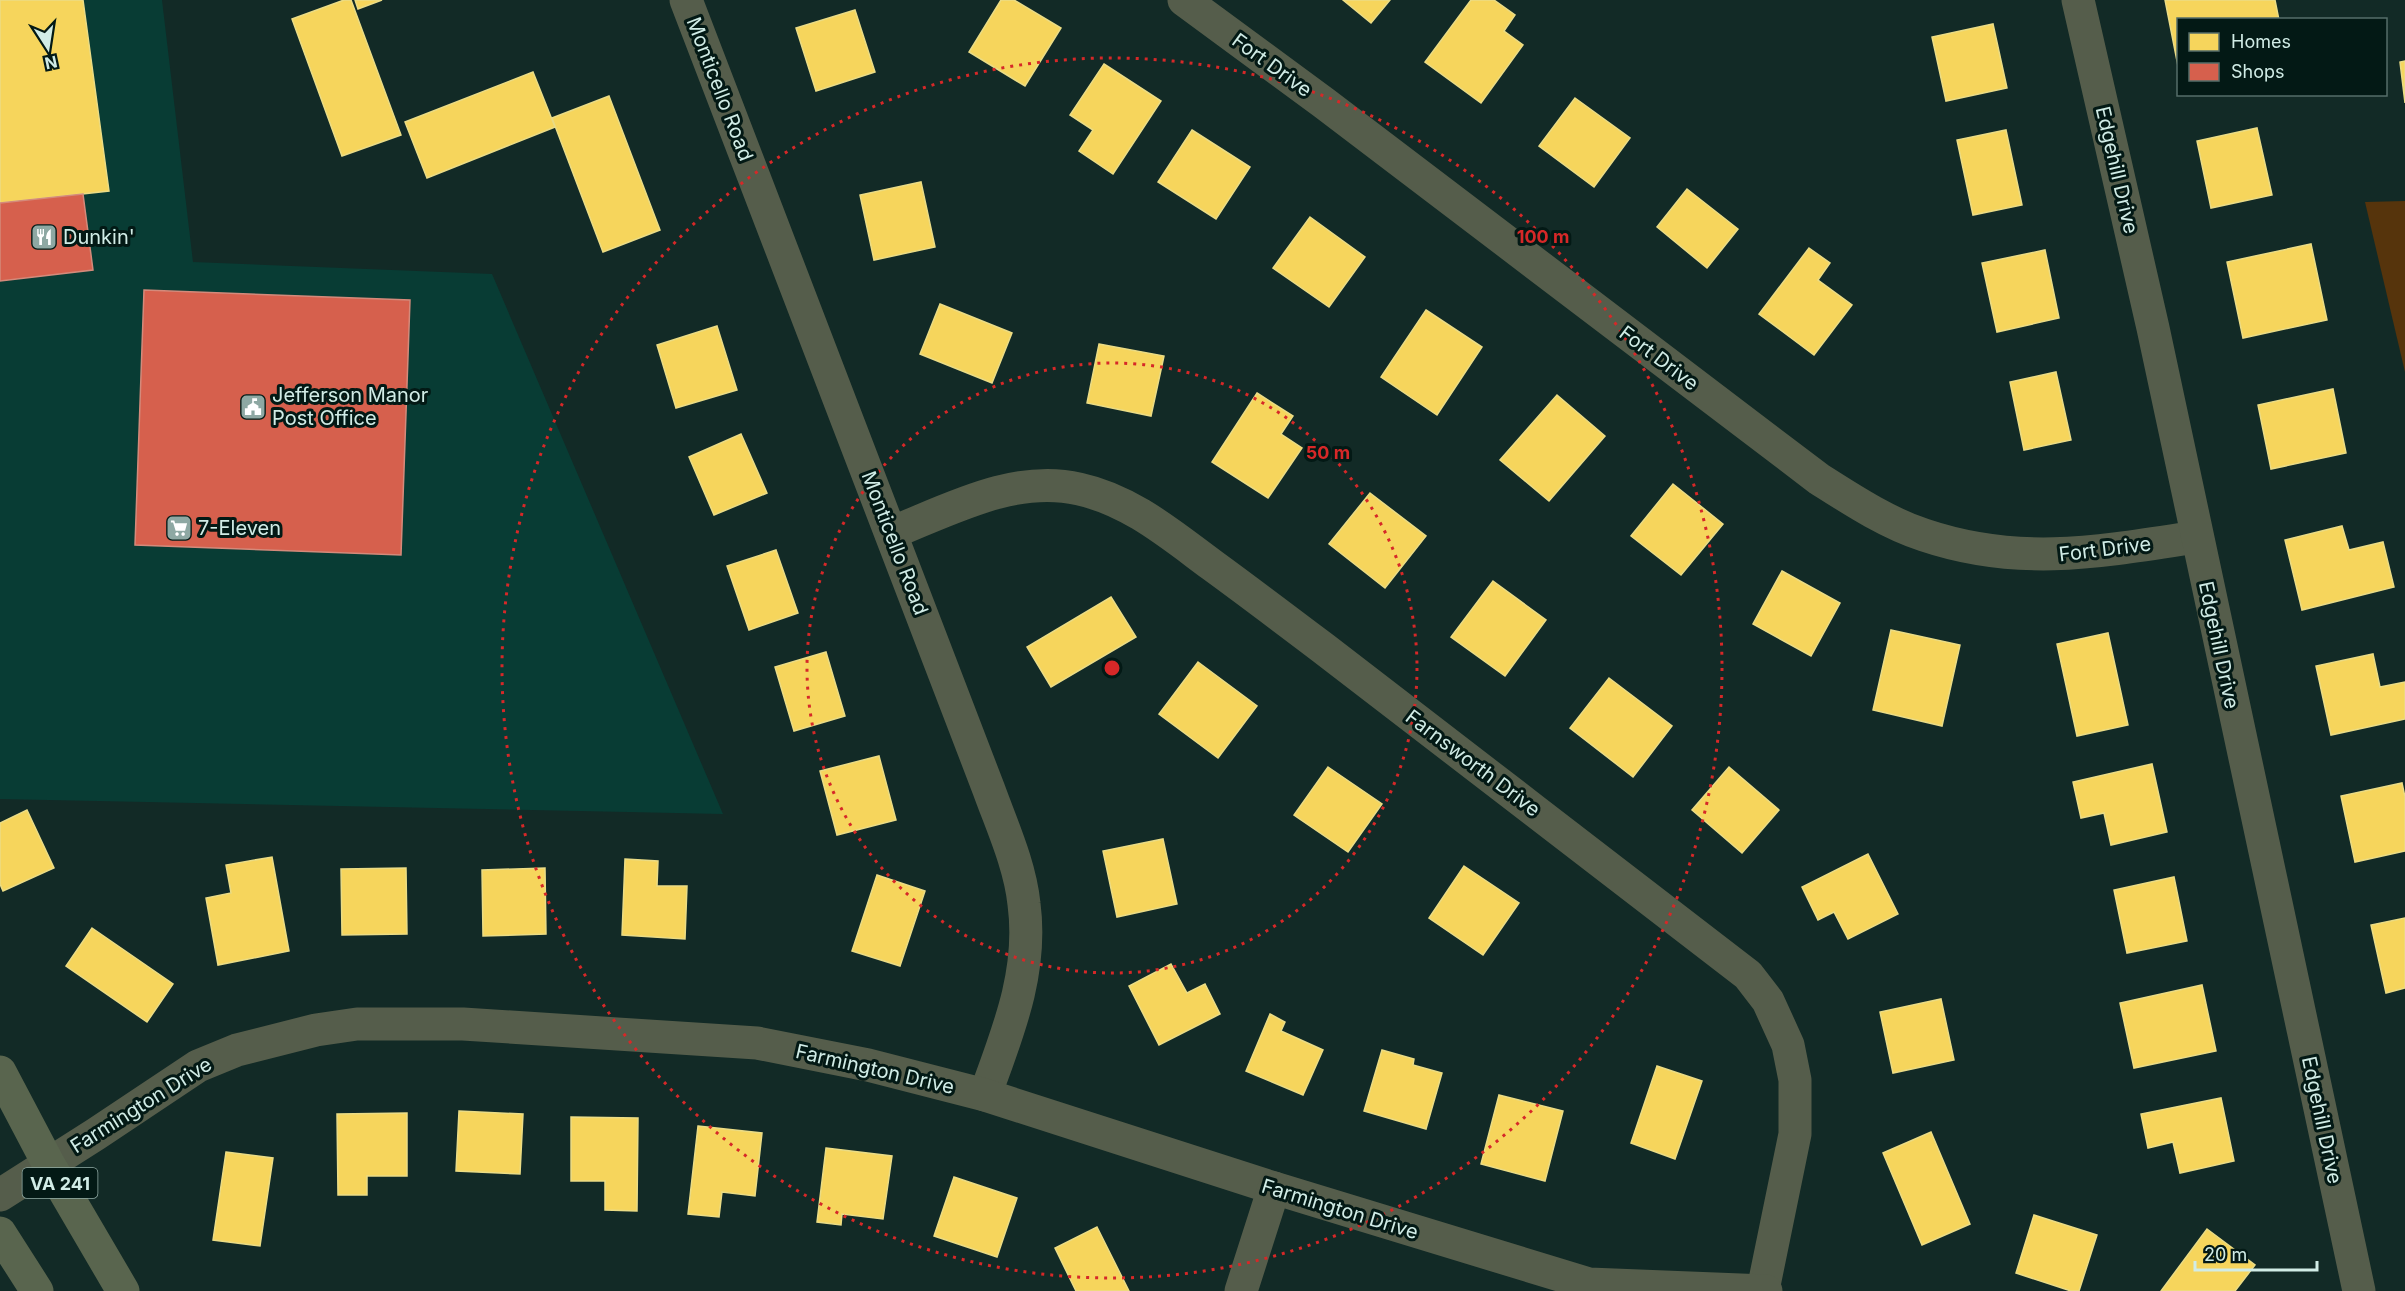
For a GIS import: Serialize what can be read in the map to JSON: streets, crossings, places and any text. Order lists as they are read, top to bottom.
{
  "streets": {
    "main road": ["VA 241"],
    "street": [
      "Fort Drive",
      "Monticello Road",
      "Edgehill Drive",
      "Farnsworth Drive",
      "Farmington Drive"
    ]
  },
  "crossings": [
    ["Fort Drive", "Edgehill Drive"],
    ["Monticello Road", "Farnsworth Drive"],
    ["Monticello Road", "Farmington Drive"],
    ["Farnsworth Drive", "Farmington Drive"],
    ["Farmington Drive", "VA 241"]
  ],
  "places": {
    "restaurant": ["Dunkin'"],
    "public building": ["Jefferson Manor Post Office"],
    "supermarket": ["7-Eleven"]
  },
  "legend": ["Homes", "Shops"],
  "scale_bar": "20 m",
  "north": "bottom",
  "rings": ["100 m", "50 m"]
}
